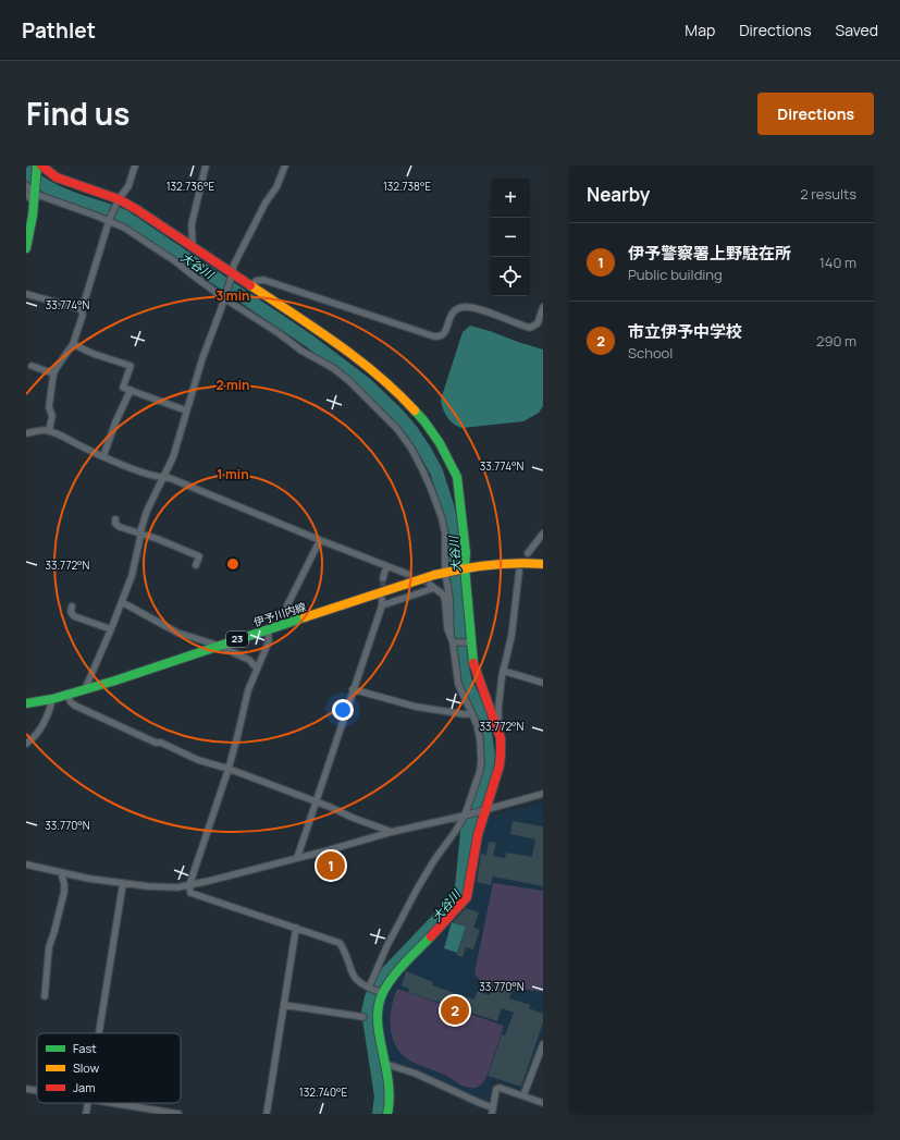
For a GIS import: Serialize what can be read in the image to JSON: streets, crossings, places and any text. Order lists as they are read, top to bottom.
{
  "streets": {
    "street": ["伊予川内線", "23"]
  },
  "water": ["大谷川"],
  "legend": ["Fast", "Slow", "Jam"],
  "page": {
    "header": "Pathlet",
    "nav": ["Map", "Directions", "Saved"],
    "title": "Find us",
    "buttons": "Directions",
    "heading": ["Nearby", "2 results"],
    "map_buttons": ["+", "−"],
    "list": [
      {
        "mark": "1",
        "name": "伊予警察署上野駐在所",
        "note": "Public building",
        "value": "140 m"
      },
      {
        "mark": "2",
        "name": "市立伊予中学校",
        "note": "School",
        "value": "290 m"
      }
    ],
    "pins": ["1", "2"]
  },
  "coordinates": [
    "132.736°E",
    "132.738°E",
    "33.774°N",
    "33.772°N",
    "33.770°N",
    "132.740°E"
  ],
  "rings": ["3 min", "2 min", "1 min"]
}
